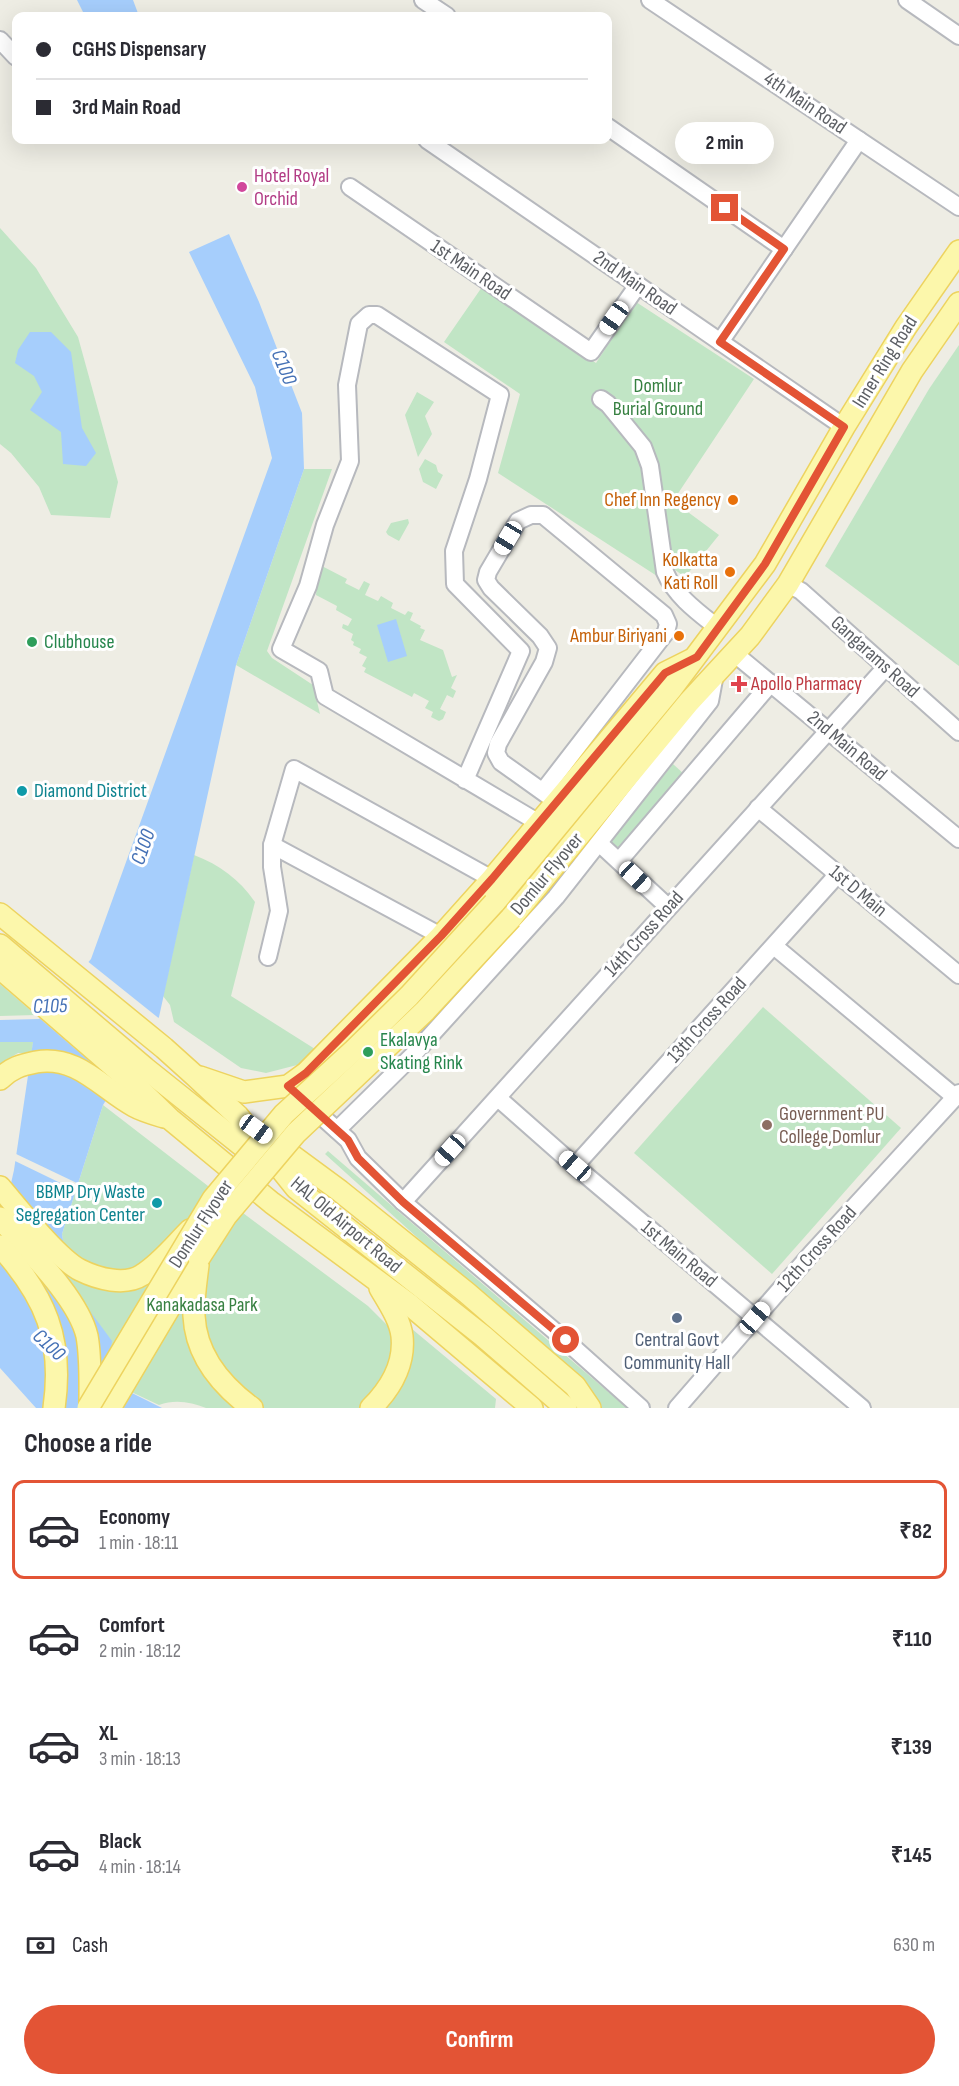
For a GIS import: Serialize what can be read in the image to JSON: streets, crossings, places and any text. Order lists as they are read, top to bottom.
{
  "streets": {
    "main road": ["Inner Ring Road", "Domlur Flyover", "HAL Old Airport Road"],
    "street": [
      "4th Main Road",
      "1st Main Road",
      "2nd Main Road",
      "Gangarams Road",
      "1st D Main",
      "14th Cross Road",
      "13th Cross Road",
      "12th Cross Road"
    ]
  },
  "crossings": [
    ["1st Main Road", "2nd Main Road"],
    ["1st Main Road", "14th Cross Road"],
    ["1st Main Road", "13th Cross Road"],
    ["1st Main Road", "12th Cross Road"],
    ["2nd Main Road", "Inner Ring Road"],
    ["2nd Main Road", "14th Cross Road"],
    ["Inner Ring Road", "Gangarams Road"],
    ["Inner Ring Road", "Domlur Flyover"],
    ["Gangarams Road", "14th Cross Road"],
    ["1st D Main", "14th Cross Road"],
    ["1st D Main", "13th Cross Road"]
  ],
  "water": ["C100", "C105"],
  "parks": ["Domlur Burial Ground", "Kanakadasa Park"],
  "places": {
    "other": [
      "Hotel Royal Orchid",
      "Chef Inn Regency",
      "Kolkatta Kati Roll",
      "Ambur Biriyani",
      "Clubhouse",
      "Diamond District",
      "Ekalavya Skating Rink",
      "Government PU College,Domlur",
      "BBMP Dry Waste Segregation Center",
      "Central Govt Community Hall"
    ],
    "health": ["Apollo Pharmacy"]
  },
  "page": {
    "banner": ["CGHS Dispensary", "3rd Main Road"],
    "bubble": "2 min",
    "heading": "Choose a ride",
    "list": [
      {
        "name": "Economy",
        "note": "1 min · 18:11",
        "value": "₹82"
      },
      {
        "name": "Comfort",
        "note": "2 min · 18:12",
        "value": "₹110"
      },
      {
        "name": "XL",
        "note": "3 min · 18:13",
        "value": "₹139"
      },
      {
        "name": "Black",
        "note": "4 min · 18:14",
        "value": "₹145"
      }
    ],
    "pay": ["Cash", "630 m"],
    "buttons": "Confirm"
  }
}
